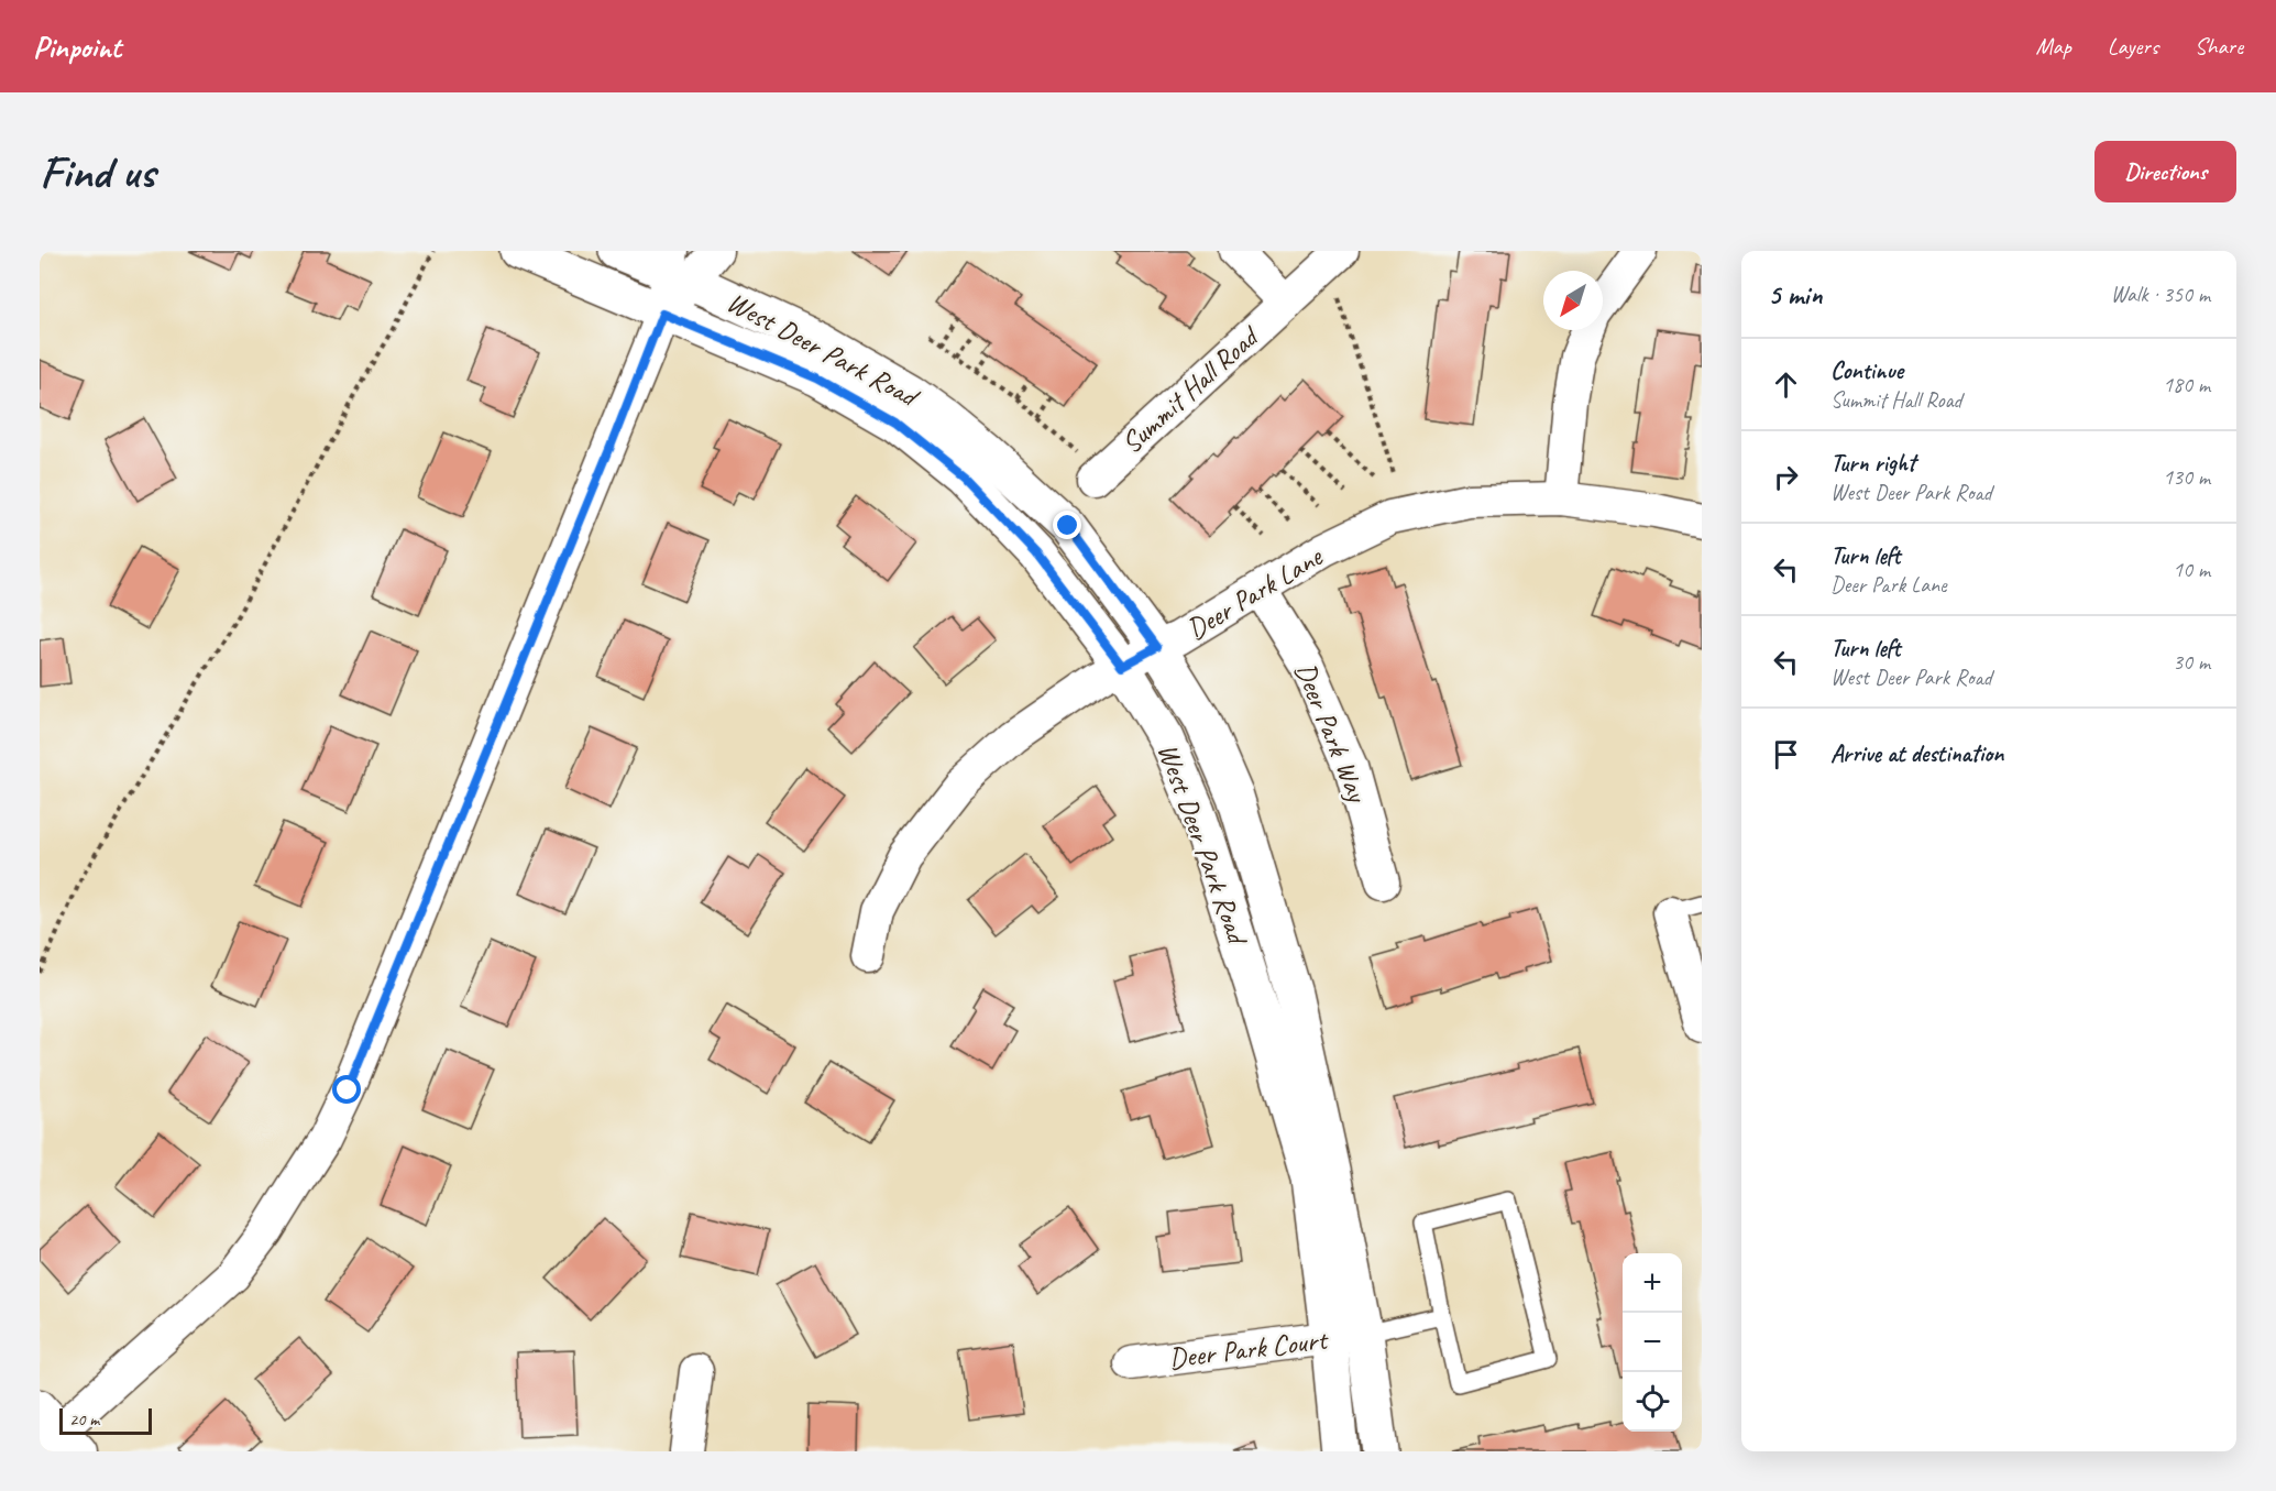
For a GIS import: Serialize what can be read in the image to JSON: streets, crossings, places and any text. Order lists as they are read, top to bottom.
{
  "streets": {
    "street": [
      "West Deer Park Road",
      "Summit Hall Road",
      "Deer Park Lane",
      "Deer Park Way",
      "Deer Park Court"
    ]
  },
  "crossings": [
    ["West Deer Park Road", "Deer Park Lane"],
    ["West Deer Park Road", "Deer Park Court"],
    ["Deer Park Lane", "Deer Park Way"]
  ],
  "scale_bar": "20 m",
  "north": "bottom left",
  "page": {
    "header": "Pinpoint",
    "nav": ["Map", "Layers", "Share"],
    "buttons": "Directions",
    "title": "Find us",
    "heading": ["5 min", "Walk · 350 m"],
    "list": [
      ["Continue", "Summit Hall Road", "180 m"],
      ["Turn right", "West Deer Park Road", "130 m"],
      ["Turn left", "Deer Park Lane", "10 m"],
      ["Turn left", "West Deer Park Road", "30 m"],
      "Arrive at destination"
    ],
    "map_buttons": ["+", "−"],
    "scale": "20 m"
  }
}
